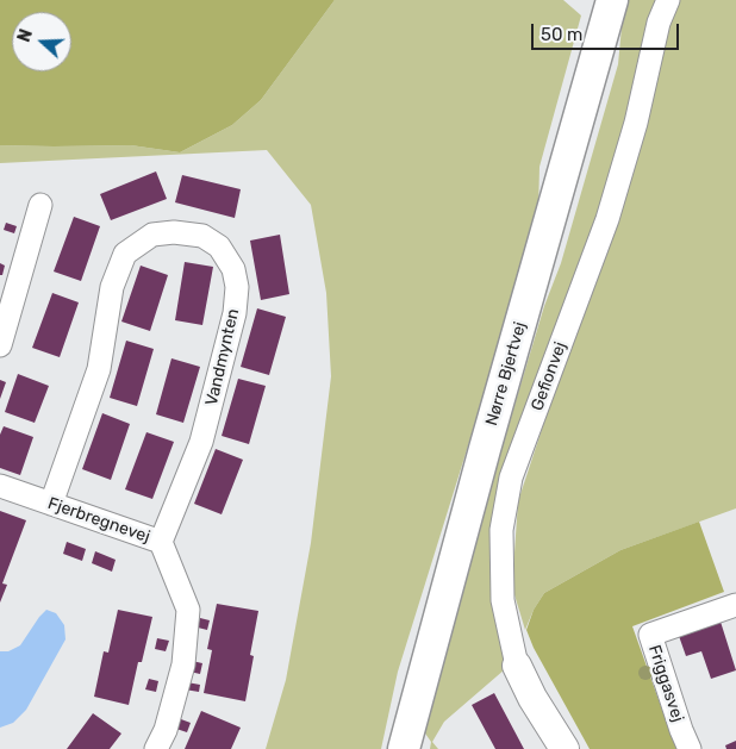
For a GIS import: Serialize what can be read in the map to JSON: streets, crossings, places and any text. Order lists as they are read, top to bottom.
{
  "streets": {
    "main road": ["Nørre Bjertvej"],
    "street": [
      "Vandmynten",
      "Gefionvej",
      "Fjerbregnevej",
      "Friggasvej"
    ]
  },
  "crossings": [
    ["Vandmynten", "Fjerbregnevej"]
  ],
  "scale_bar": "50 m",
  "north": "left"
}
